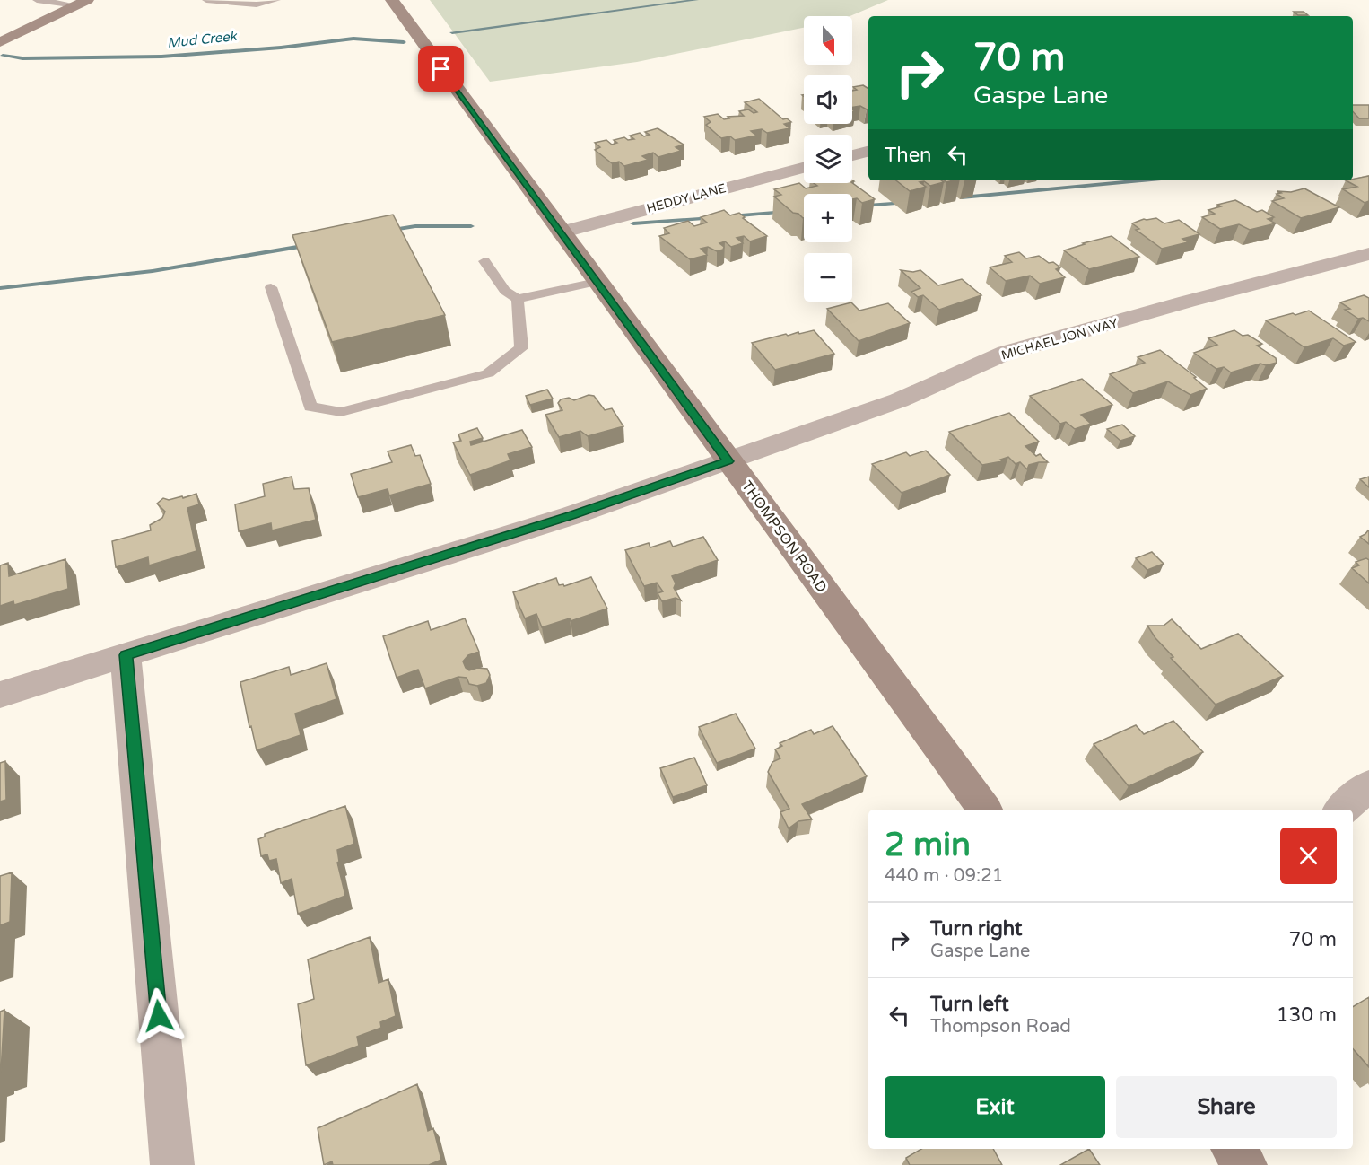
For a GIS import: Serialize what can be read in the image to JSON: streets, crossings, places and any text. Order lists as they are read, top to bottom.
{
  "streets": {
    "street": ["HEDDY LANE", "MICHAEL JON WAY", "THOMPSON ROAD"]
  },
  "crossings": [
    ["HEDDY LANE", "THOMPSON ROAD"],
    ["MICHAEL JON WAY", "THOMPSON ROAD"]
  ],
  "water": ["Mud Creek"],
  "north": "bottom",
  "page": {
    "map_buttons": ["+", "−"],
    "turn": ["70 m", "Gaspe Lane"],
    "then": "Then",
    "heading": ["2 min", "440 m · 09:21"],
    "list": [
      {
        "name": "Turn right",
        "note": "Gaspe Lane",
        "value": "70 m"
      },
      {
        "name": "Turn left",
        "note": "Thompson Road",
        "value": "130 m"
      }
    ],
    "buttons": ["Exit", "Share"]
  }
}
